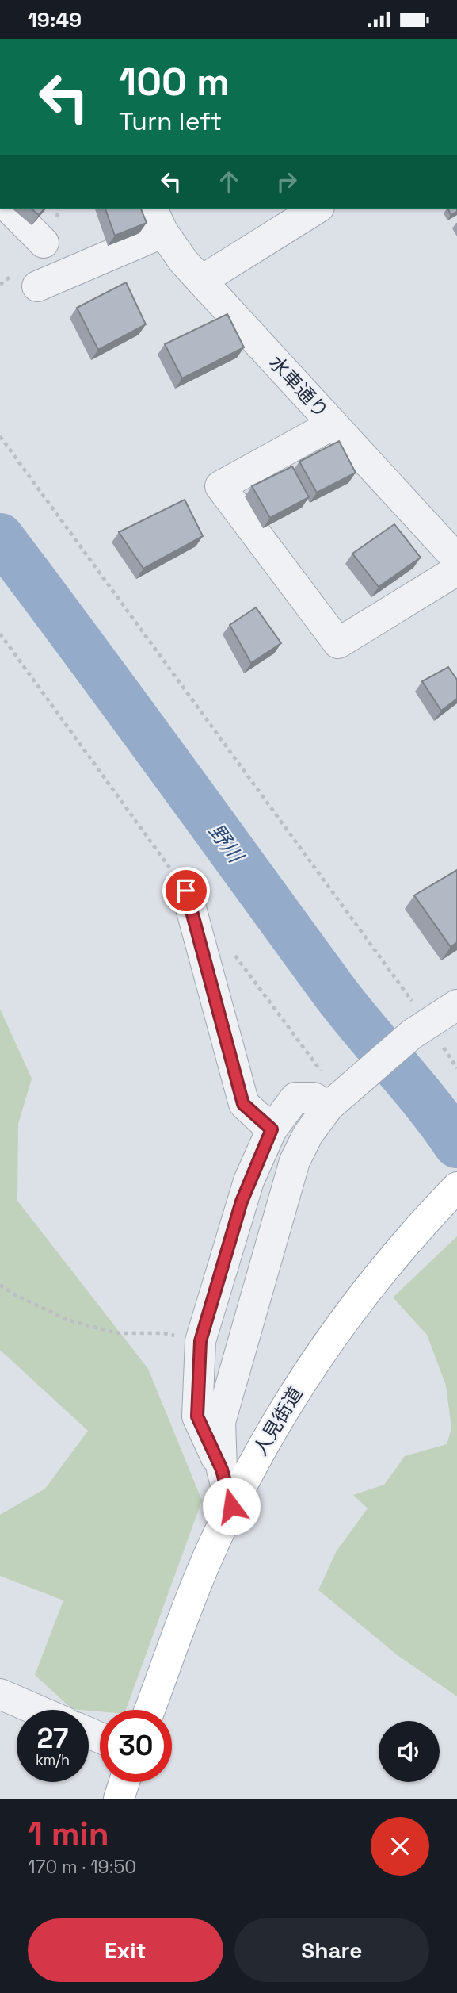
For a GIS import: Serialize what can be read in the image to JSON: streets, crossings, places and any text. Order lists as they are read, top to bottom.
{
  "streets": {
    "main road": ["人見街道"],
    "street": ["水車通り"]
  },
  "water": ["野川"],
  "page": {
    "status": "19:49",
    "turn": ["100 m", "Turn left"],
    "speed": "27 km/h",
    "limit": "30",
    "heading": ["1 min", "170 m · 19:50"],
    "buttons": ["Exit", "Share"]
  }
}
